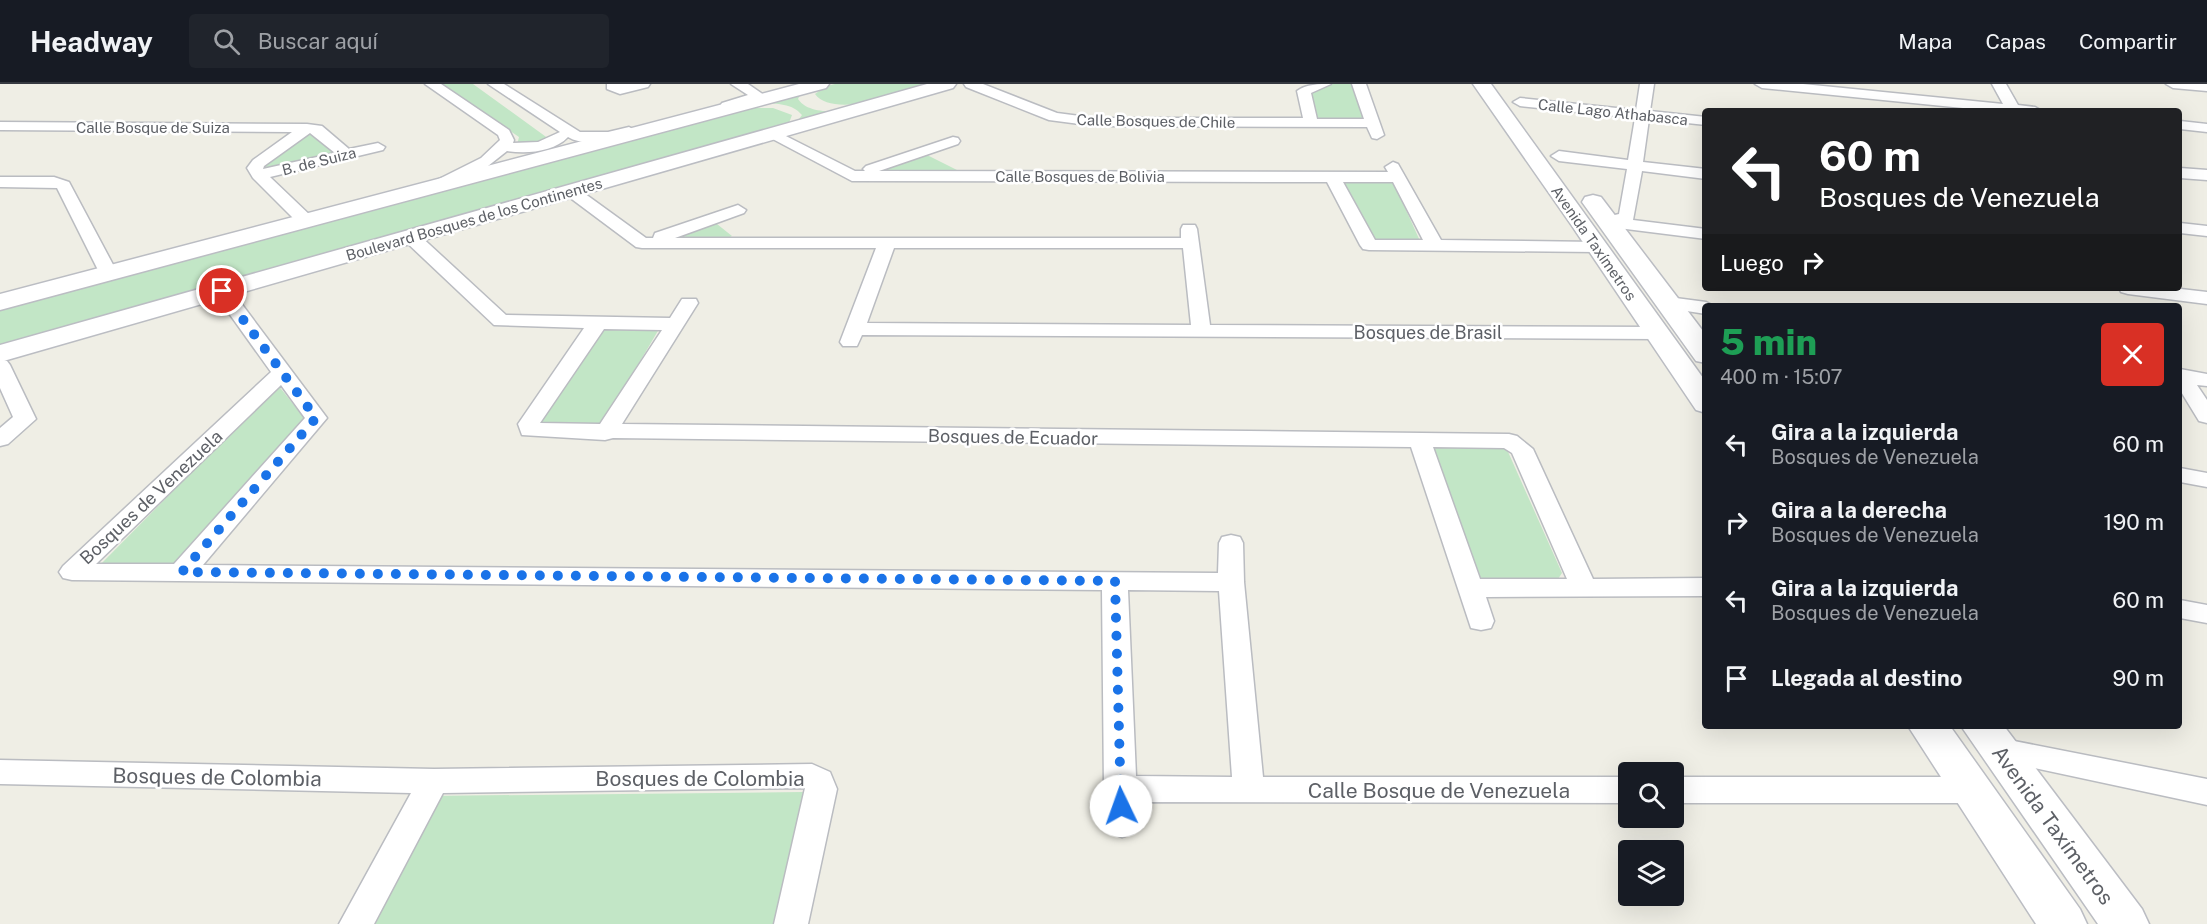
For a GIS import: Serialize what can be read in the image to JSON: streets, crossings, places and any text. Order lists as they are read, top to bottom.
{
  "streets": {
    "street": [
      "Calle Lago Athabasca",
      "Calle Bosques de Chile",
      "Calle Bosque de Suiza",
      "B. de Suiza",
      "Calle Bosques de Bolivia",
      "Boulevard Bosques de los Continentes",
      "Avenida Taxímetros",
      "Bosques de Brasil",
      "Bosques de Ecuador",
      "Bosques de Venezuela",
      "Bosques de Colombia",
      "Calle Bosque de Venezuela"
    ]
  },
  "crossings": [
    ["Calle Lago Athabasca", "Avenida Taxímetros"],
    ["Calle Bosques de Bolivia", "Boulevard Bosques de los Continentes"],
    ["Avenida Taxímetros", "Bosques de Brasil"]
  ],
  "page": {
    "header": "Headway",
    "search": "Buscar aquí",
    "nav": ["Mapa", "Capas", "Compartir"],
    "turn": ["60 m", "Bosques de Venezuela"],
    "then": "Luego",
    "heading": ["5 min", "400 m · 15:07"],
    "list": [
      {
        "name": "Gira a la izquierda",
        "note": "Bosques de Venezuela",
        "value": "60 m"
      },
      {
        "name": "Gira a la derecha",
        "note": "Bosques de Venezuela",
        "value": "190 m"
      },
      {
        "name": "Gira a la izquierda",
        "note": "Bosques de Venezuela",
        "value": "60 m"
      },
      {
        "name": "Llegada al destino",
        "value": "90 m"
      }
    ]
  }
}
